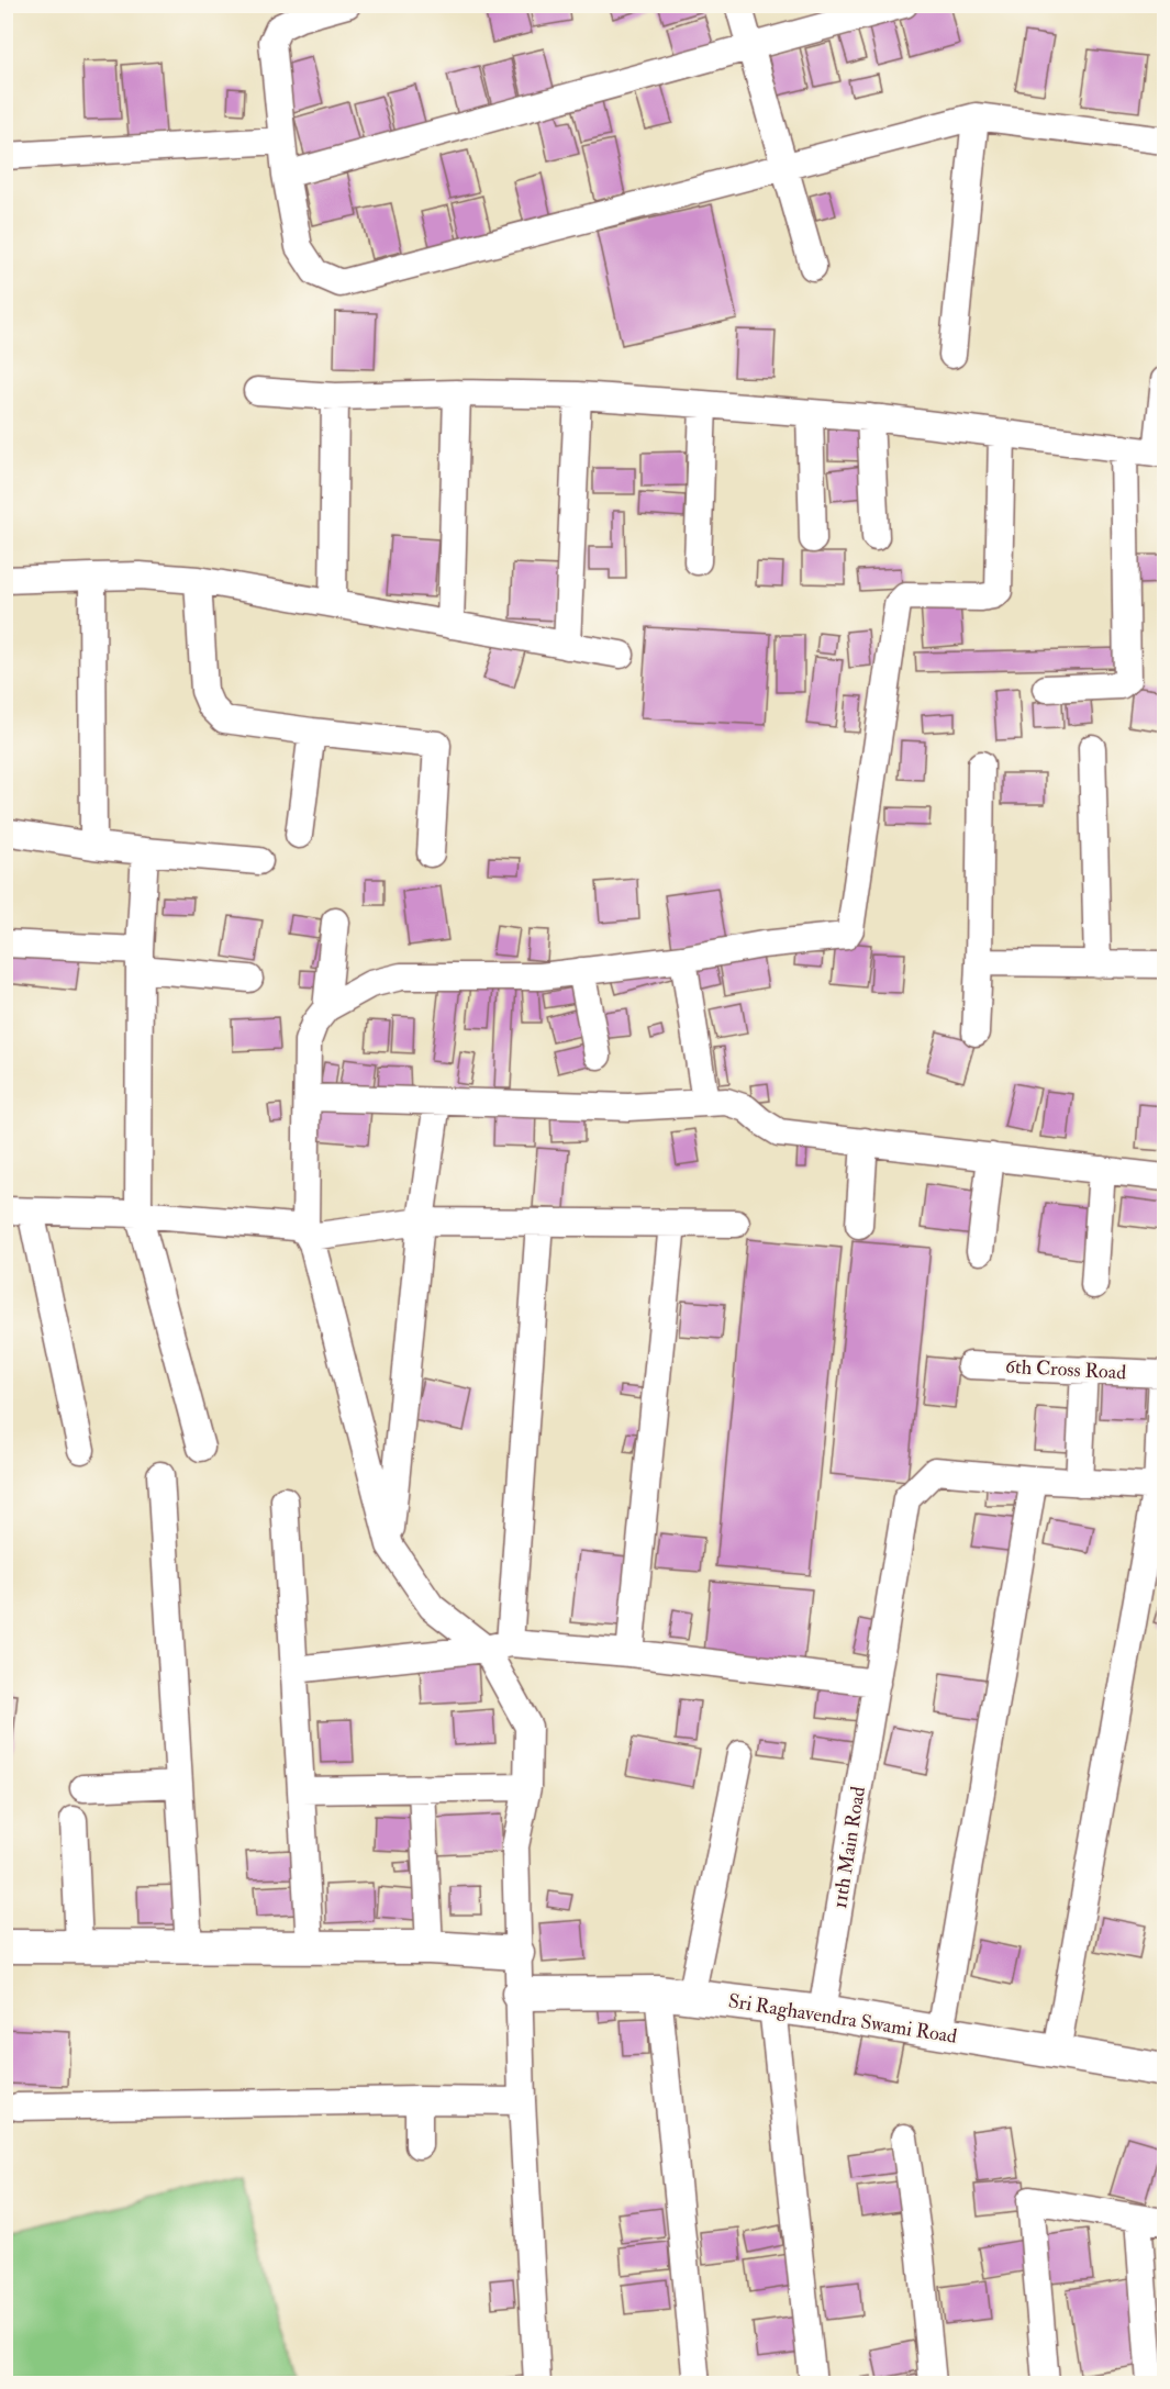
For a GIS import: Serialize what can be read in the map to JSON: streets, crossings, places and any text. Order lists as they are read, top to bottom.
{
  "streets": {
    "street": ["6th Cross Road", "11th Main Road", "Sri Raghavendra Swami Road"]
  },
  "crossings": [
    ["11th Main Road", "Sri Raghavendra Swami Road"]
  ]
}
